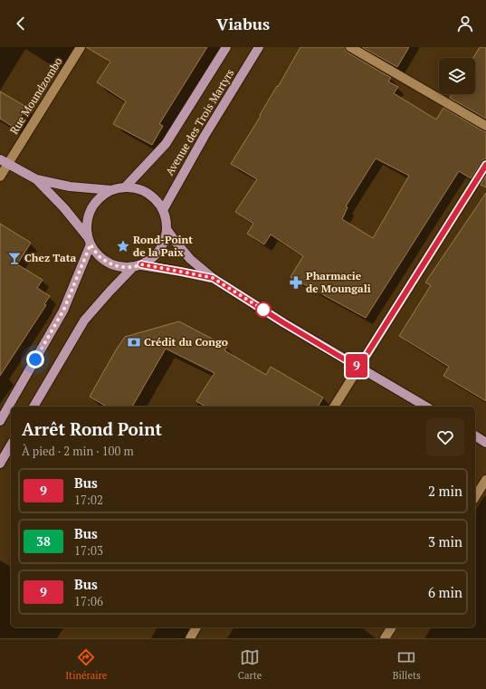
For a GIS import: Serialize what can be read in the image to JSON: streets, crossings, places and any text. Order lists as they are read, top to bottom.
{
  "streets": {
    "main road": ["Avenue des Trois Martyrs"],
    "street": ["Rue Moundzombo"]
  },
  "places": {
    "place": ["Rond-Point de la Paix"],
    "bar": ["Chez Tata"],
    "pharmacy": ["Pharmacie de Moungali"],
    "bank": ["Crédit du Congo"]
  },
  "lines": ["bus line 9"],
  "page": {
    "header": "Viabus",
    "on_map": "9",
    "heading": ["Arrêt Rond Point", "À pied · 2 min · 100 m"],
    "list": [
      {
        "mark": "9",
        "name": "Bus",
        "note": "17:02",
        "value": "2 min"
      },
      {
        "mark": "38",
        "name": "Bus",
        "note": "17:03",
        "value": "3 min"
      },
      {
        "mark": "9",
        "name": "Bus",
        "note": "17:06",
        "value": "6 min"
      }
    ],
    "tabs": ["Itinéraire", "Carte", "Billets"]
  }
}
